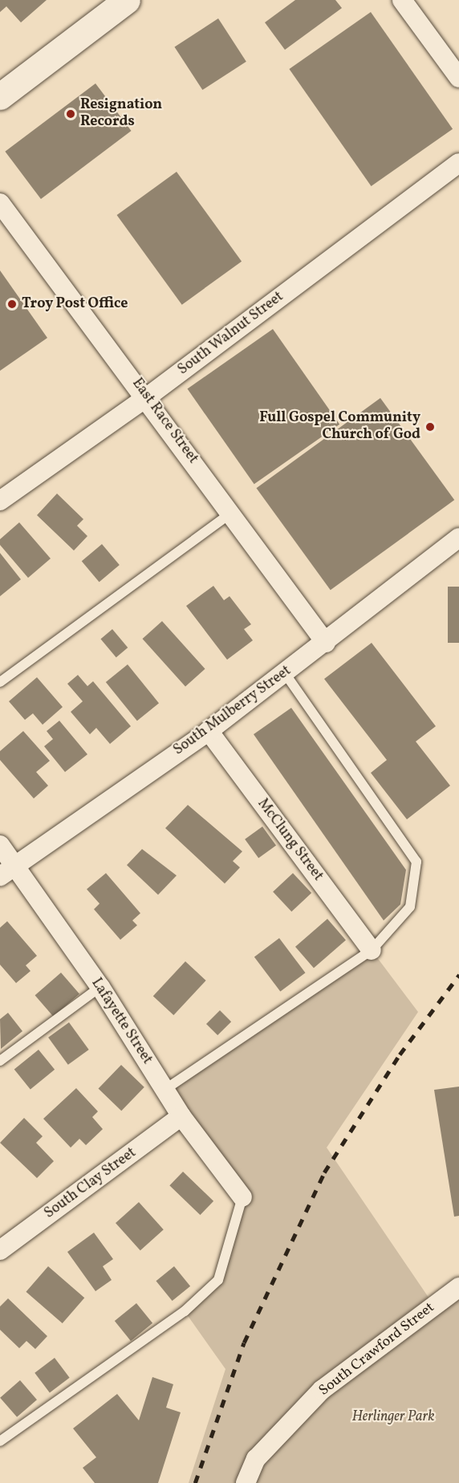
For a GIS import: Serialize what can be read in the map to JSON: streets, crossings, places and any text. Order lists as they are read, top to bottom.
{
  "streets": {
    "street": [
      "South Walnut Street",
      "East Race Street",
      "South Mulberry Street",
      "McClung Street",
      "Lafayette Street",
      "South Clay Street",
      "South Crawford Street"
    ]
  },
  "crossings": [
    ["South Walnut Street", "East Race Street"],
    ["East Race Street", "South Mulberry Street"],
    ["South Mulberry Street", "McClung Street"],
    ["South Mulberry Street", "Lafayette Street"],
    ["Lafayette Street", "South Clay Street"]
  ],
  "parks": ["Herlinger Park"],
  "places": ["Resignation Records", "Troy Post Office", "Full Gospel Community Church of God"]
}
